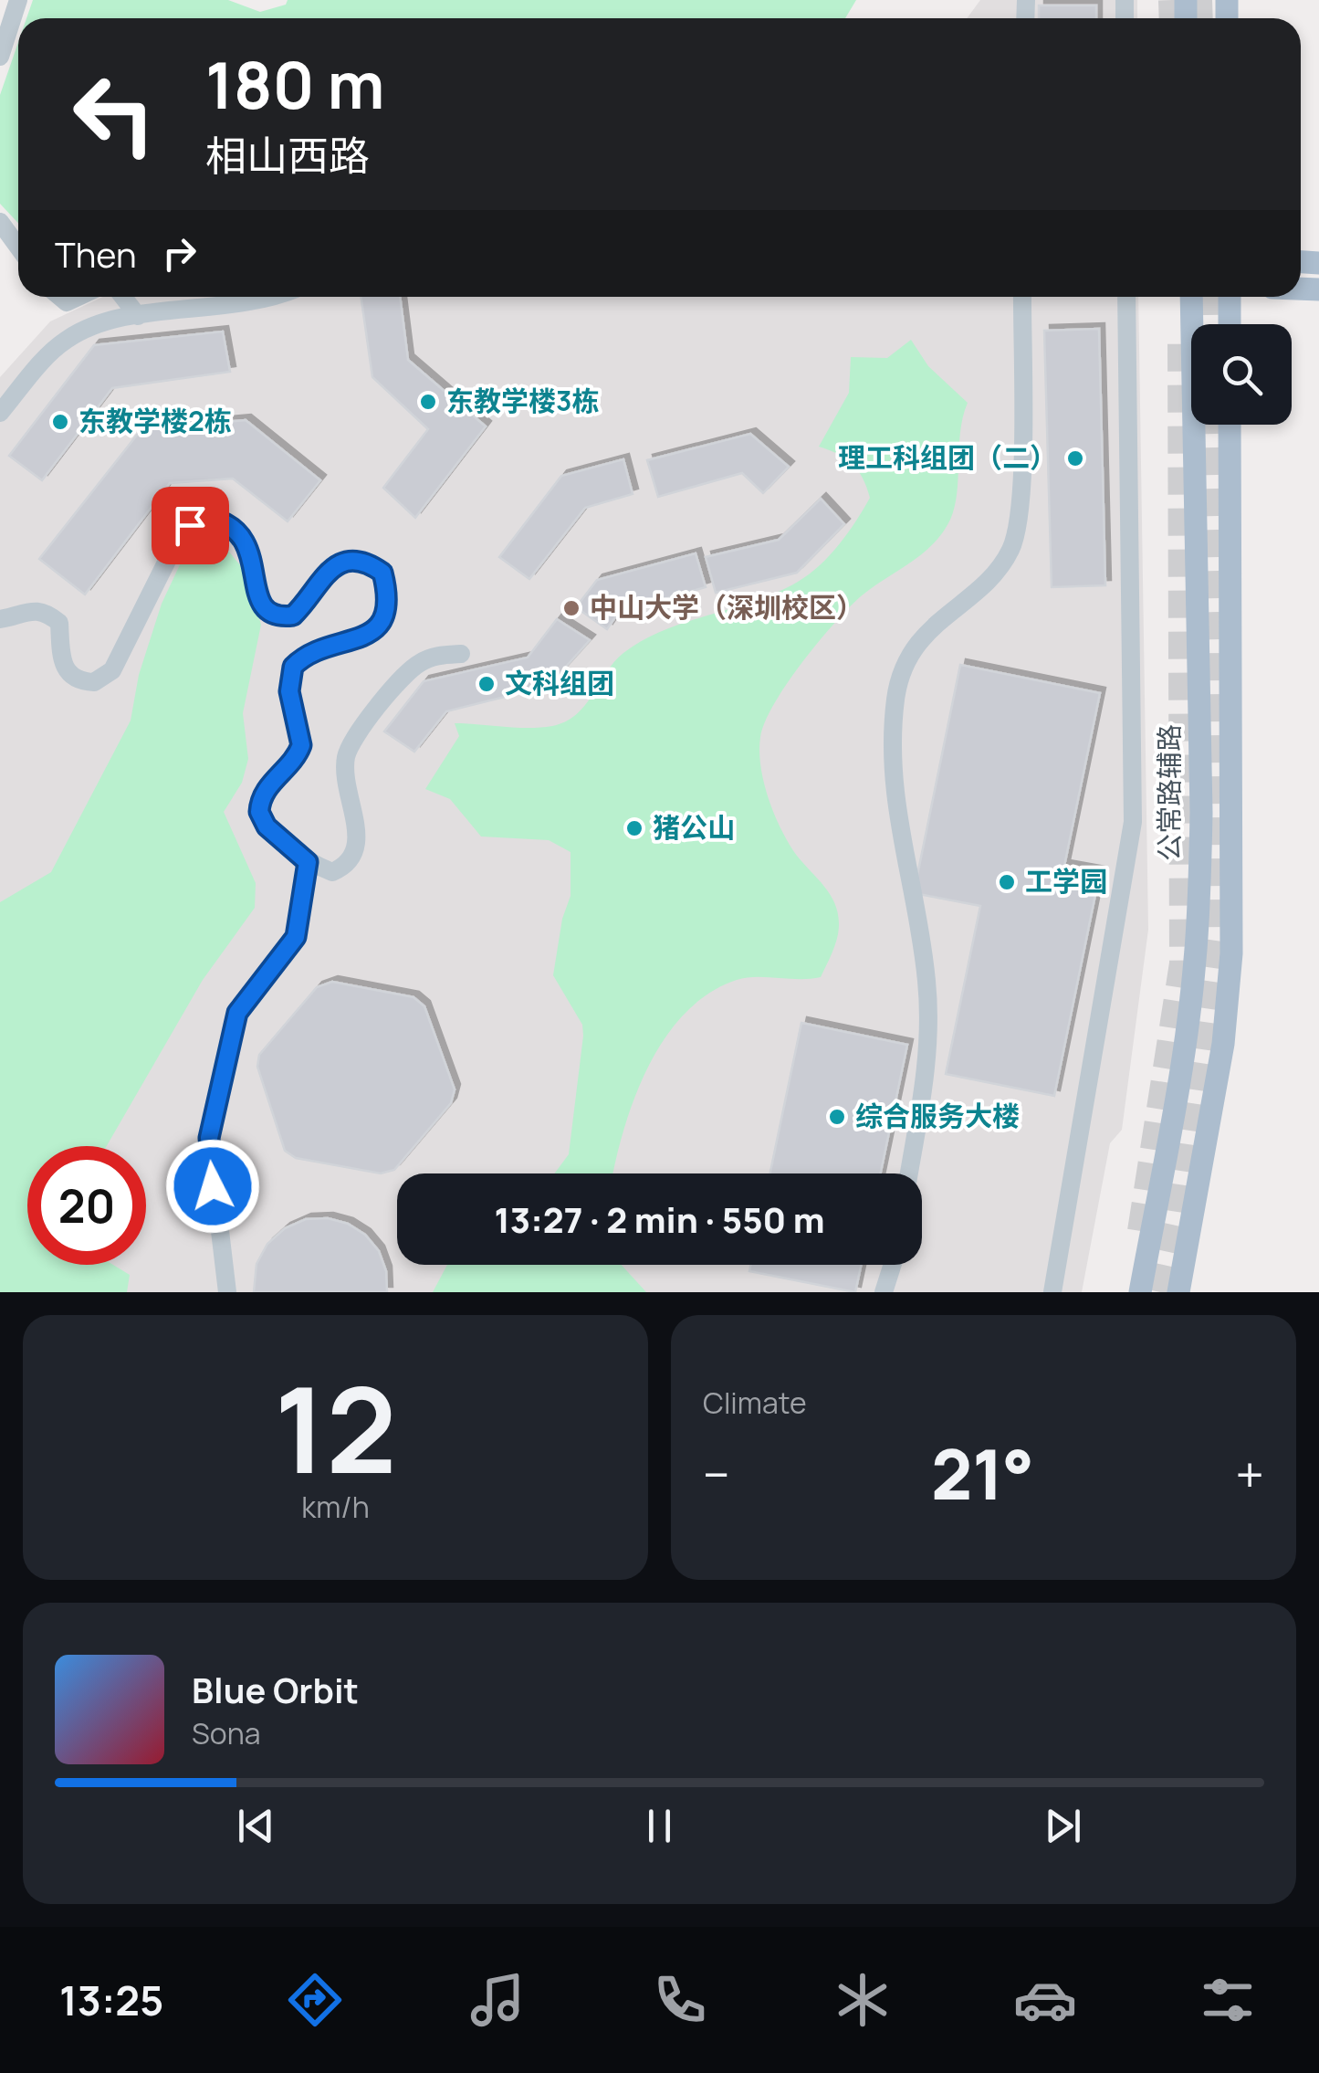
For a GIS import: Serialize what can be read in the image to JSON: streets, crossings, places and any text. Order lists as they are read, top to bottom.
{
  "streets": {
    "main road": ["公常路辅路"]
  },
  "places": [
    "东教学楼3栋",
    "东教学楼2栋",
    "理工科组团（二）",
    "中山大学（深圳校区）",
    "文科组团",
    "猪公山",
    "工学园",
    "综合服务大楼"
  ],
  "page": {
    "turn": ["180 m", "相山西路"],
    "then": "Then",
    "limit": "20",
    "trip": "13:27 · 2 min · 550 m",
    "tile": [
      ["12", "km/h"],
      "Climate"
    ],
    "heat": ["−", "21°", "+"],
    "song": ["Blue Orbit", "Sona"],
    "tabs": "13:25"
  }
}
